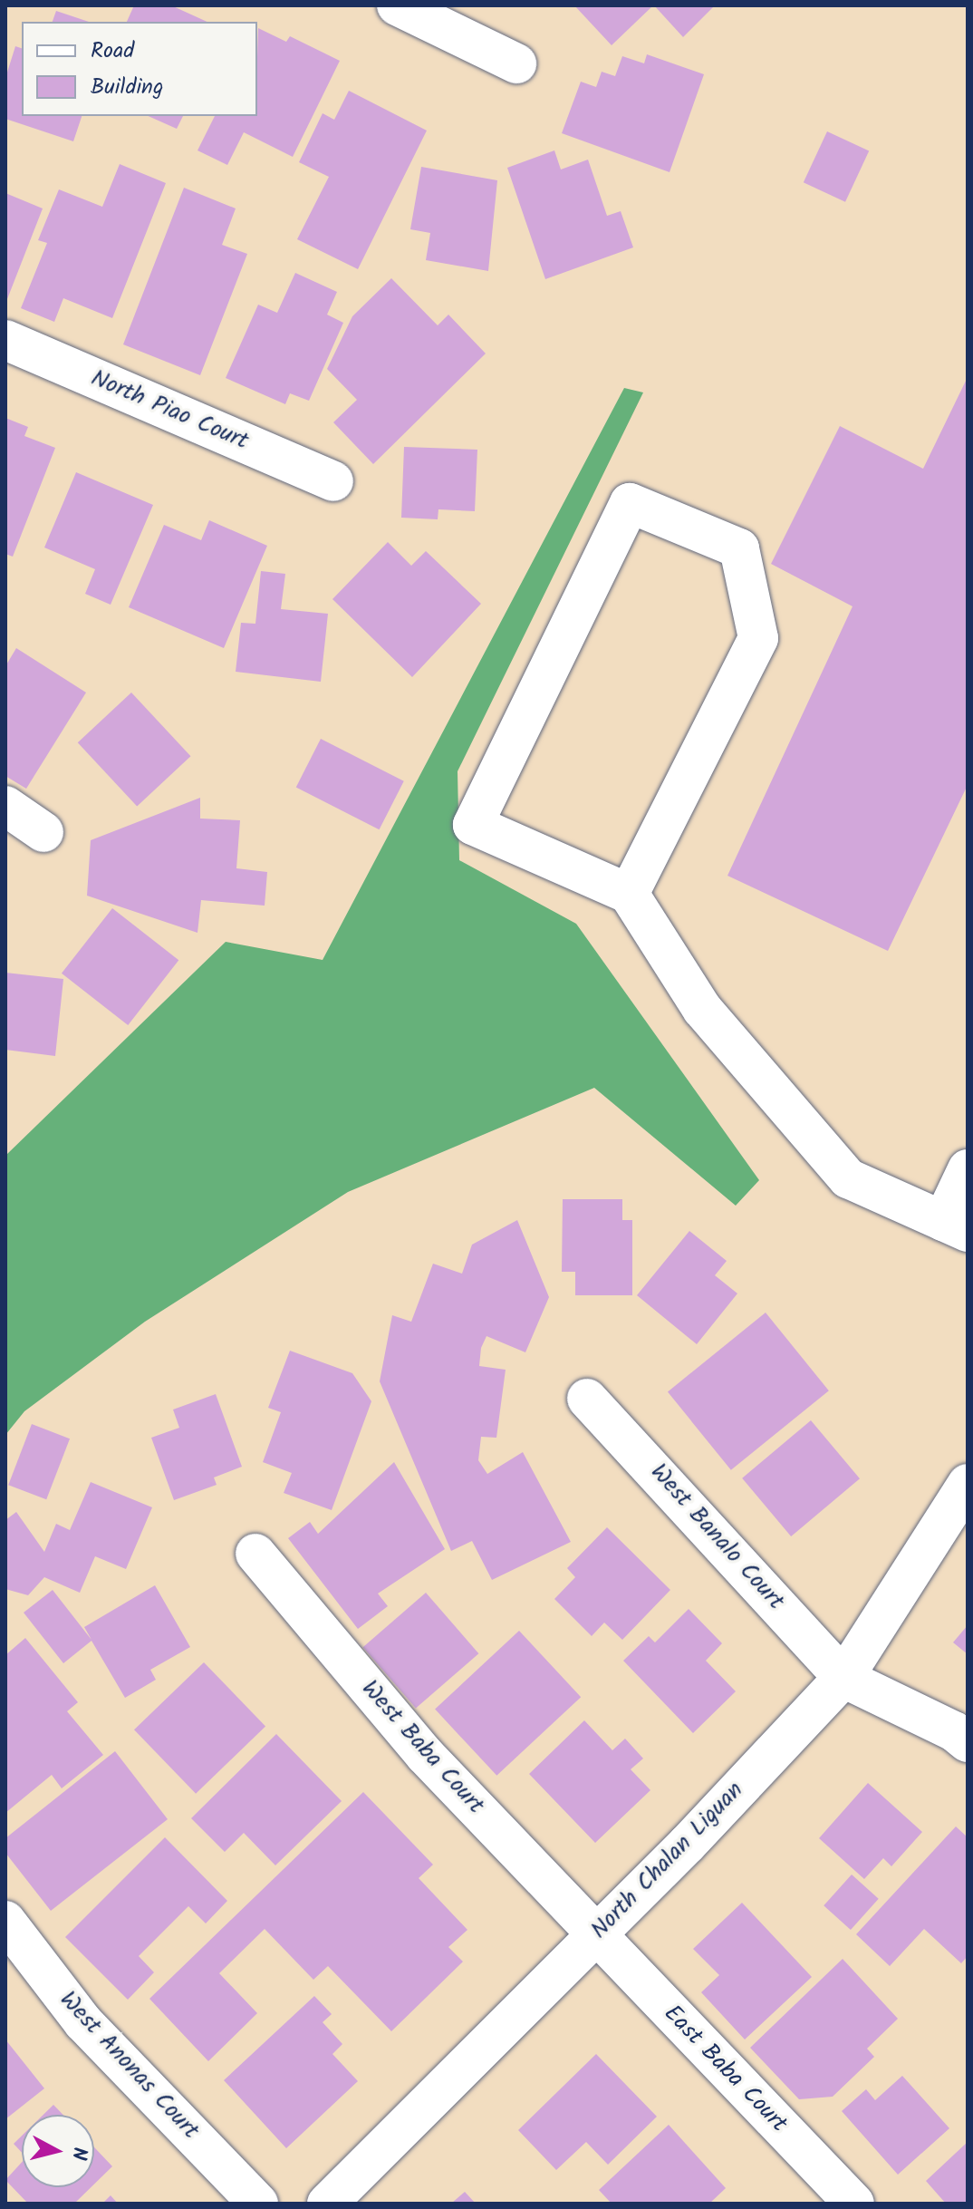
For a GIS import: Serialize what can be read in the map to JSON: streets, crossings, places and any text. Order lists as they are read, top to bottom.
{
  "streets": {
    "street": [
      "North Piao Court",
      "West Banalo Court",
      "West Baba Court",
      "North Chalan Liguan",
      "West Anonas Court",
      "East Baba Court"
    ]
  },
  "crossings": [
    ["West Banalo Court", "North Chalan Liguan"],
    ["West Baba Court", "North Chalan Liguan"],
    ["West Baba Court", "East Baba Court"],
    ["North Chalan Liguan", "East Baba Court"]
  ],
  "legend": ["Road", "Building"],
  "north": "right"
}
